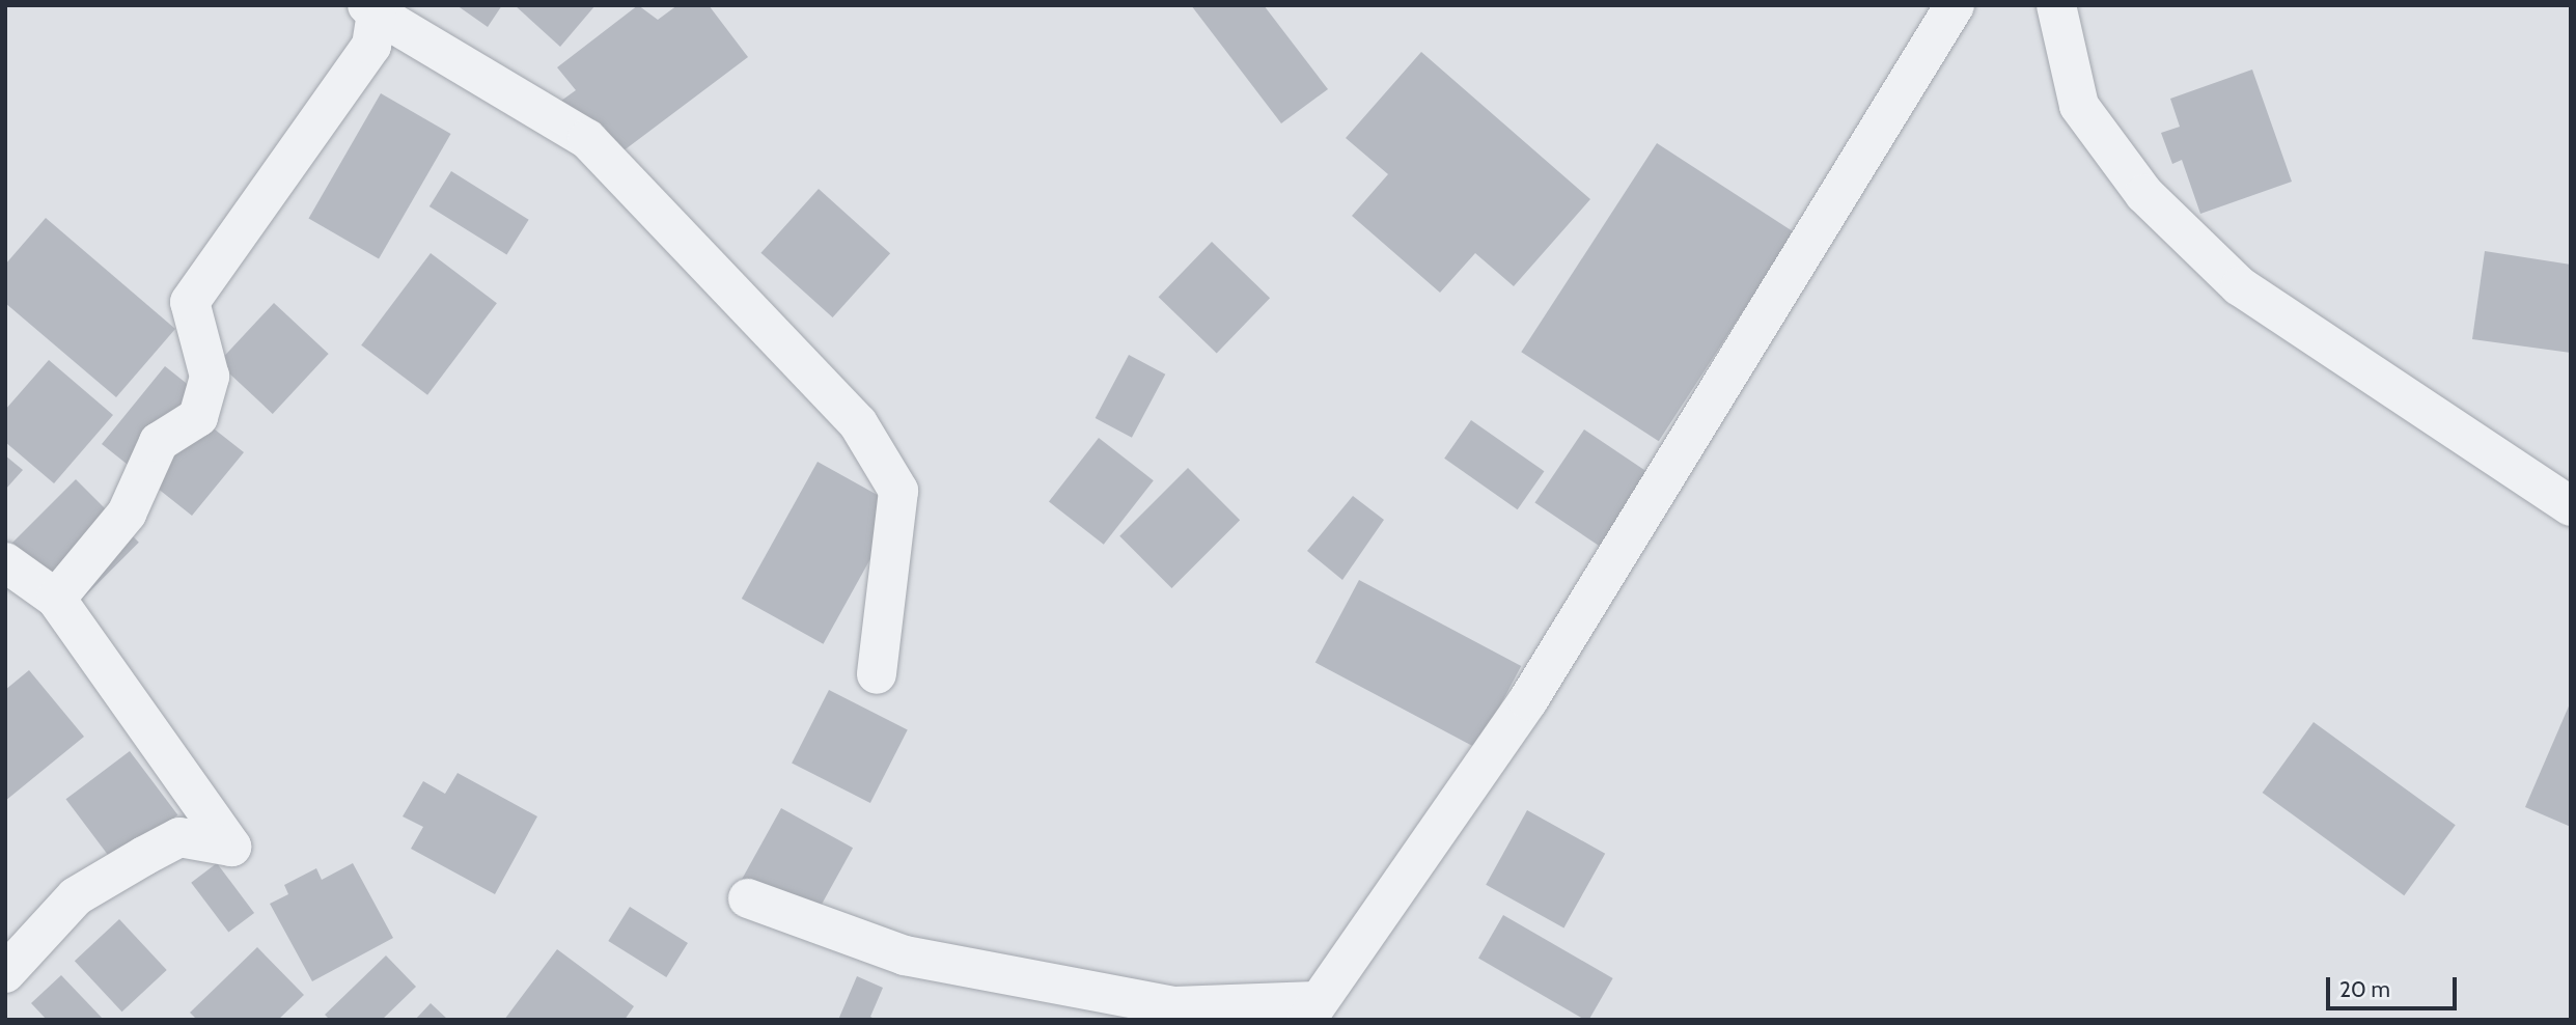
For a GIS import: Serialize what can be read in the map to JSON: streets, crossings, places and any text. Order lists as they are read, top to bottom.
{
  "scale_bar": "20 m"
}
